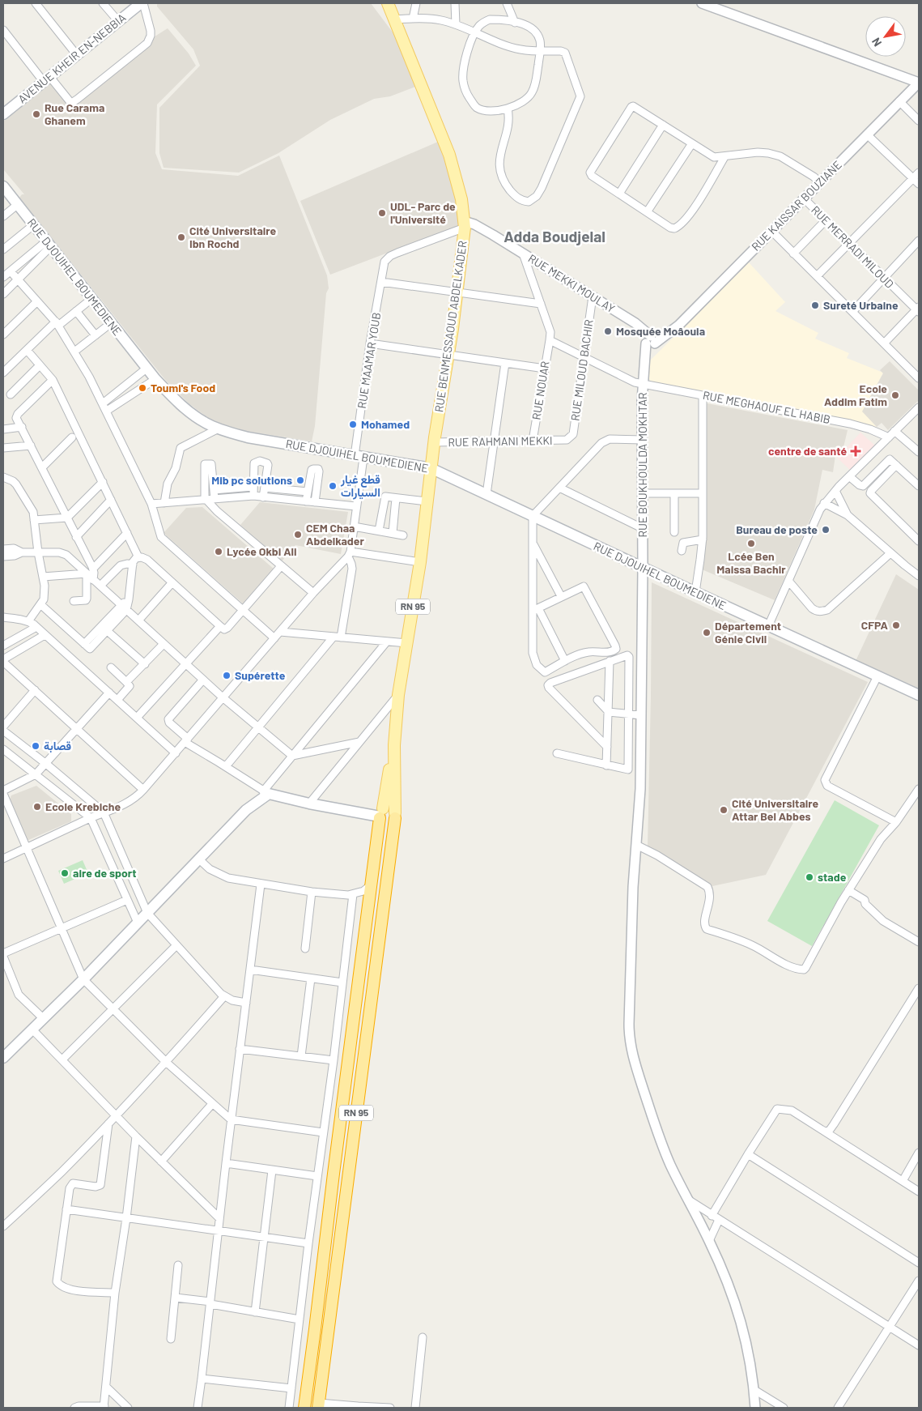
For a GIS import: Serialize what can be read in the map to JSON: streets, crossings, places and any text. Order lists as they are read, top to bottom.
{
  "streets": {
    "highway": ["RN 95"],
    "main road": ["AVENUE KHEIR EN-NEBBIA", "RUE DJOUIHEL BOUMEDIENE", "RUE BENMESSAOUD ABDELKADER"],
    "street": [
      "RUE KAISSAR BOUZIANE",
      "RUE MERRADI MILOUD",
      "RUE MEKKI MOULAY",
      "RUE MAAMAR YOUB",
      "RUE MILOUD BACHIR",
      "RUE NOUAR",
      "RUE MEGHAOUF EL HABIB",
      "RUE RAHMANI MEKKI",
      "RUE BOUKHOULDA MOKHTAR"
    ]
  },
  "crossings": [
    ["RUE KAISSAR BOUZIANE", "RUE MERRADI MILOUD"],
    ["RUE KAISSAR BOUZIANE", "RUE MEKKI MOULAY"],
    ["RUE KAISSAR BOUZIANE", "RUE BOUKHOULDA MOKHTAR"],
    ["RUE DJOUIHEL BOUMEDIENE", "RUE BENMESSAOUD ABDELKADER"],
    ["RUE DJOUIHEL BOUMEDIENE", "RUE MAAMAR YOUB"],
    ["RUE DJOUIHEL BOUMEDIENE", "RUE BOUKHOULDA MOKHTAR"],
    ["RUE DJOUIHEL BOUMEDIENE", "RN 95"],
    ["RUE MEKKI MOULAY", "RUE BENMESSAOUD ABDELKADER"],
    ["RUE MEKKI MOULAY", "RUE MAAMAR YOUB"],
    ["RUE MEKKI MOULAY", "RUE MILOUD BACHIR"],
    ["RUE MEKKI MOULAY", "RUE NOUAR"],
    ["RUE MEKKI MOULAY", "RUE BOUKHOULDA MOKHTAR"],
    ["RUE BENMESSAOUD ABDELKADER", "RUE MAAMAR YOUB"],
    ["RUE BENMESSAOUD ABDELKADER", "RUE RAHMANI MEKKI"],
    ["RUE BENMESSAOUD ABDELKADER", "RN 95"],
    ["RUE MILOUD BACHIR", "RUE MEGHAOUF EL HABIB"],
    ["RUE MILOUD BACHIR", "RUE RAHMANI MEKKI"],
    ["RUE NOUAR", "RUE MEGHAOUF EL HABIB"],
    ["RUE NOUAR", "RUE RAHMANI MEKKI"],
    ["RUE MEGHAOUF EL HABIB", "RUE BOUKHOULDA MOKHTAR"]
  ],
  "districts": ["Adda Boudjelal"],
  "places": {
    "other": [
      "Rue Carama Ghanem",
      "UDL- Parc de l'Université",
      "Cité Universitaire Ibn Rochd",
      "Sureté Urbaine",
      "Mosquée Moâouia",
      "Toumi's Food",
      "Ecole Addim Fatim",
      "Mohamed",
      "Mib pc solutions",
      "قطع غيار السيارات",
      "Bureau de poste",
      "CEM Chaa Abdelkader",
      "Lcée Ben Maissa Bachir",
      "Lycée Okbi Ali",
      "CFPA",
      "Département Génie Civil",
      "Supérette",
      "قصابة",
      "Ecole Krebiche",
      "Cité Universitaire Attar Bel Abbes",
      "aire de sport",
      "stade"
    ],
    "health": ["centre de santé"]
  },
  "north": "bottom left"
}
